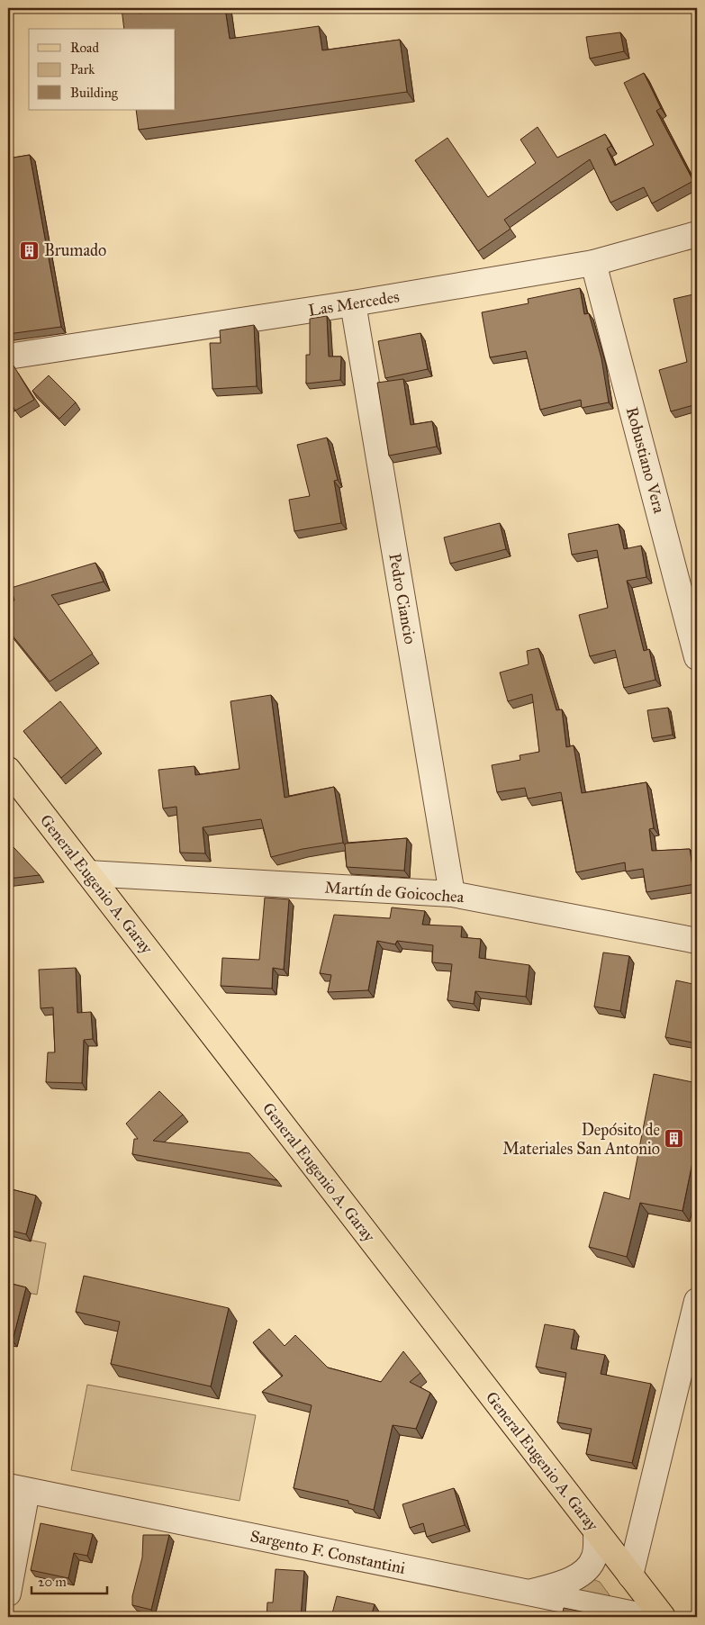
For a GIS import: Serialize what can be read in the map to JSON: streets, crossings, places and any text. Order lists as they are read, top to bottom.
{
  "streets": {
    "main road": ["General Eugenio A. Garay"],
    "street": [
      "Las Mercedes",
      "Robustiano Vera",
      "Pedro Ciancio",
      "Martín de Goicochea",
      "Sargento F. Constantini"
    ]
  },
  "crossings": [
    ["Las Mercedes", "Robustiano Vera"],
    ["Las Mercedes", "Pedro Ciancio"],
    ["Pedro Ciancio", "Martín de Goicochea"],
    ["General Eugenio A. Garay", "Martín de Goicochea"]
  ],
  "places": {
    "building": ["Brumado", "Depósito de Materiales San Antonio"]
  },
  "legend": ["Road", "Park", "Building"],
  "scale_bar": "20 m"
}
